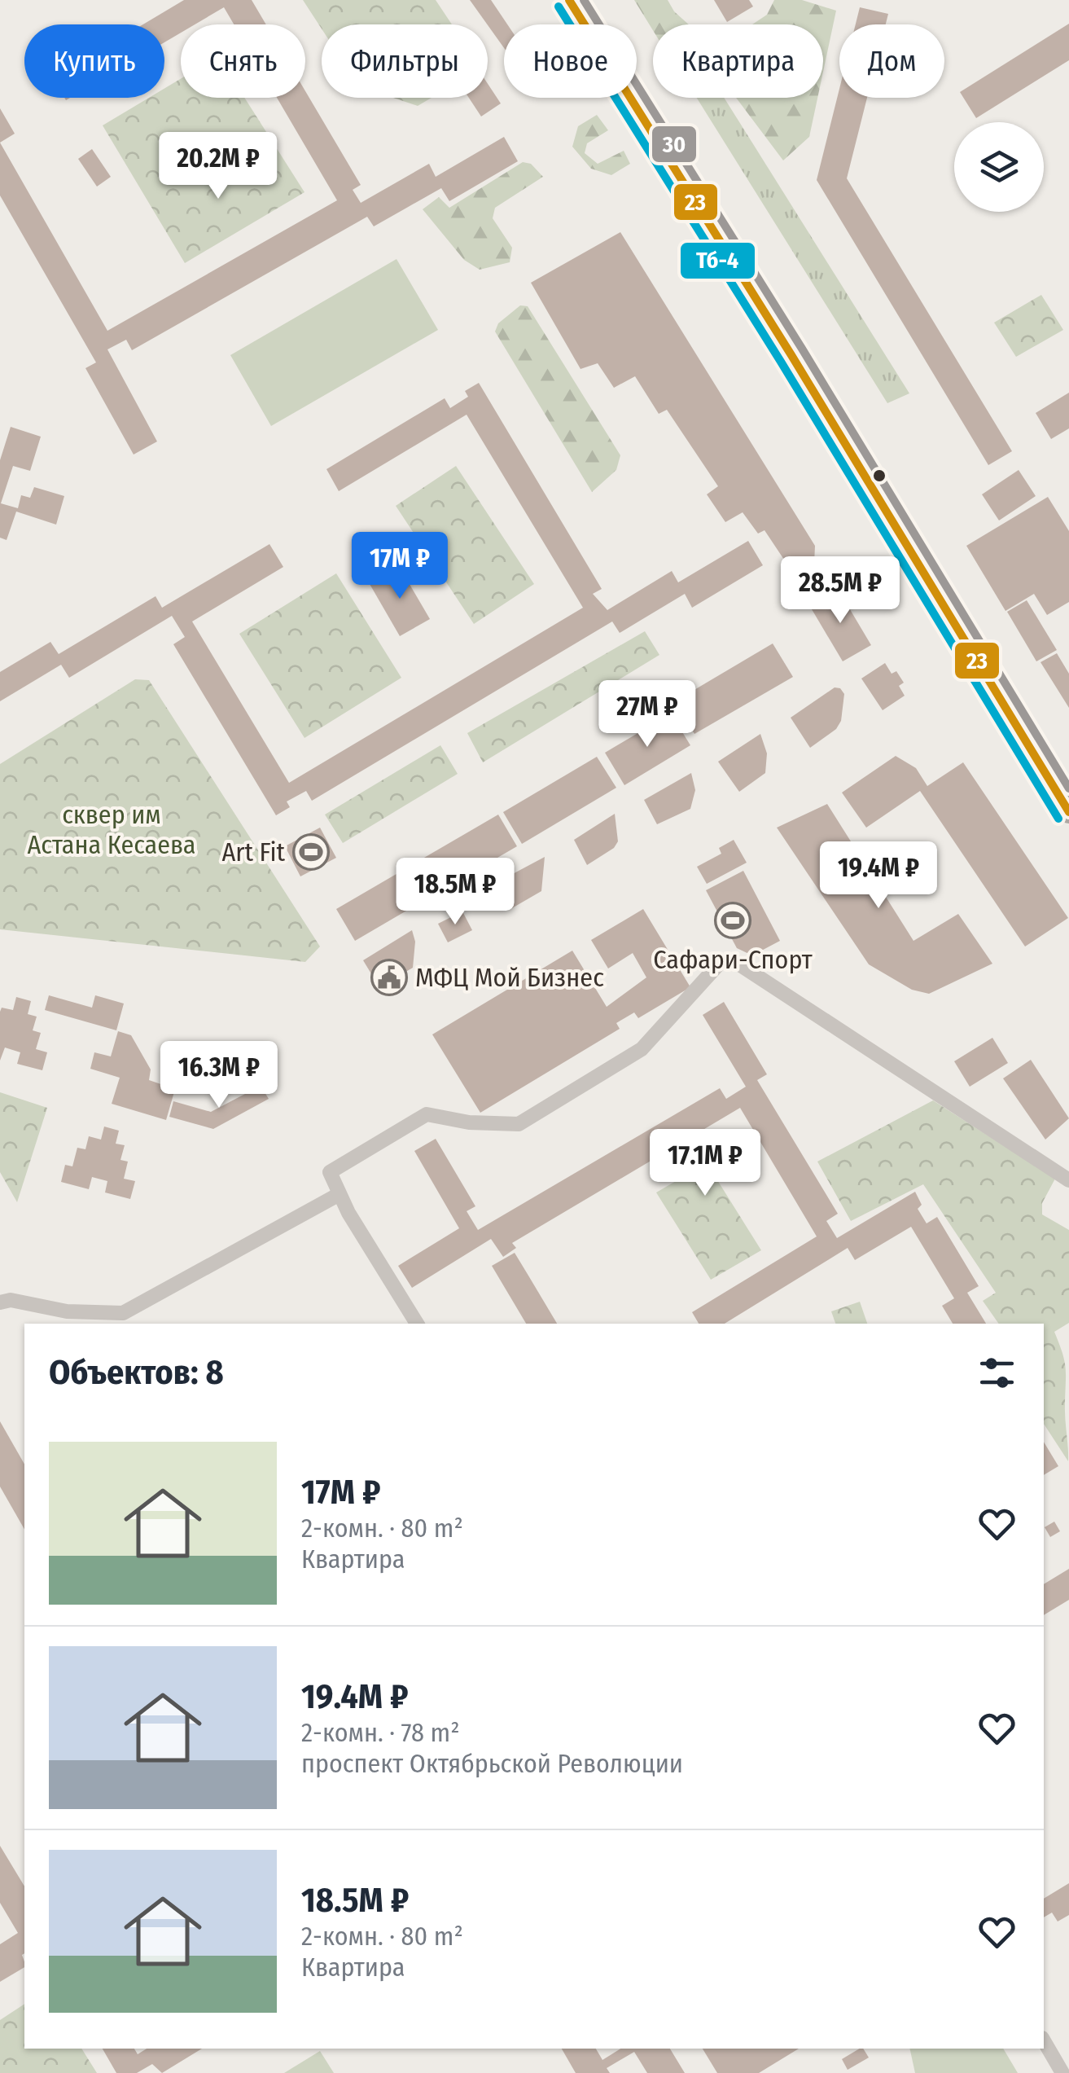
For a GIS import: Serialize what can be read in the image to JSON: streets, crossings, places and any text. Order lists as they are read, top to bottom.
{
  "parks": ["сквер им Астана Кесаева"],
  "places": {
    "sports": ["Art Fit", "Сафари-Спорт"],
    "public building": ["МФЦ Мой Бизнес"]
  },
  "lines": ["transit line 23", "transit line 30", "transit line Тб-4"],
  "page": {
    "chip": [
      "Купить",
      "Снять",
      "Фильтры",
      "Новое",
      "Квартира",
      "Дом"
    ],
    "price": [
      "20.2M ₽",
      "17M ₽",
      "28.5M ₽",
      "27M ₽",
      "19.4M ₽",
      "18.5M ₽",
      "16.3M ₽",
      "17.1M ₽"
    ],
    "heading": "Объектов: 8",
    "list": [
      {
        "name": "17M ₽",
        "note": "2-комн. · 80 m² · Квартира"
      },
      {
        "name": "19.4M ₽",
        "note": "2-комн. · 78 m² · проспект Октябрьской Революции"
      },
      {
        "name": "18.5M ₽",
        "note": "2-комн. · 80 m² · Квартира"
      }
    ]
  }
}
